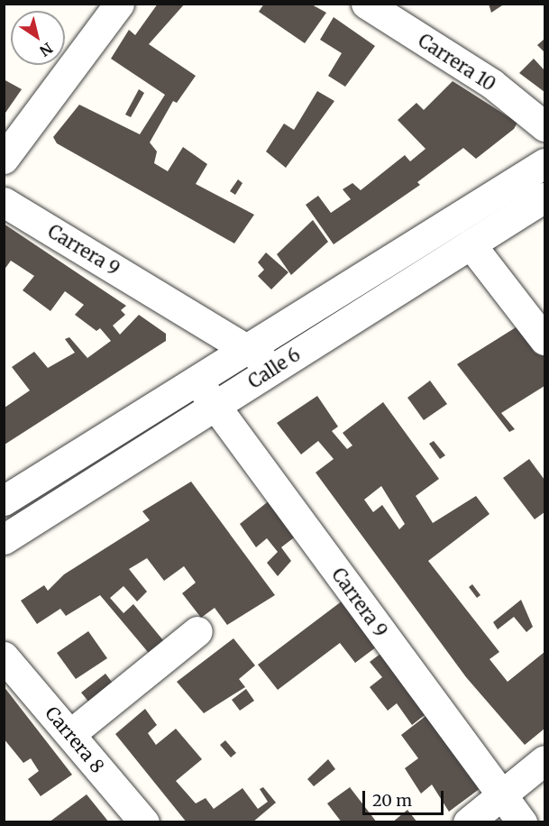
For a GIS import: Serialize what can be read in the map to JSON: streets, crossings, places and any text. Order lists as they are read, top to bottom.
{
  "streets": {
    "street": [
      "Carrera 10",
      "Carrera 9",
      "Calle 6",
      "Carrera 8"
    ]
  },
  "crossings": [
    ["Carrera 9", "Calle 6"]
  ],
  "scale_bar": "20 m",
  "north": "bottom right"
}
